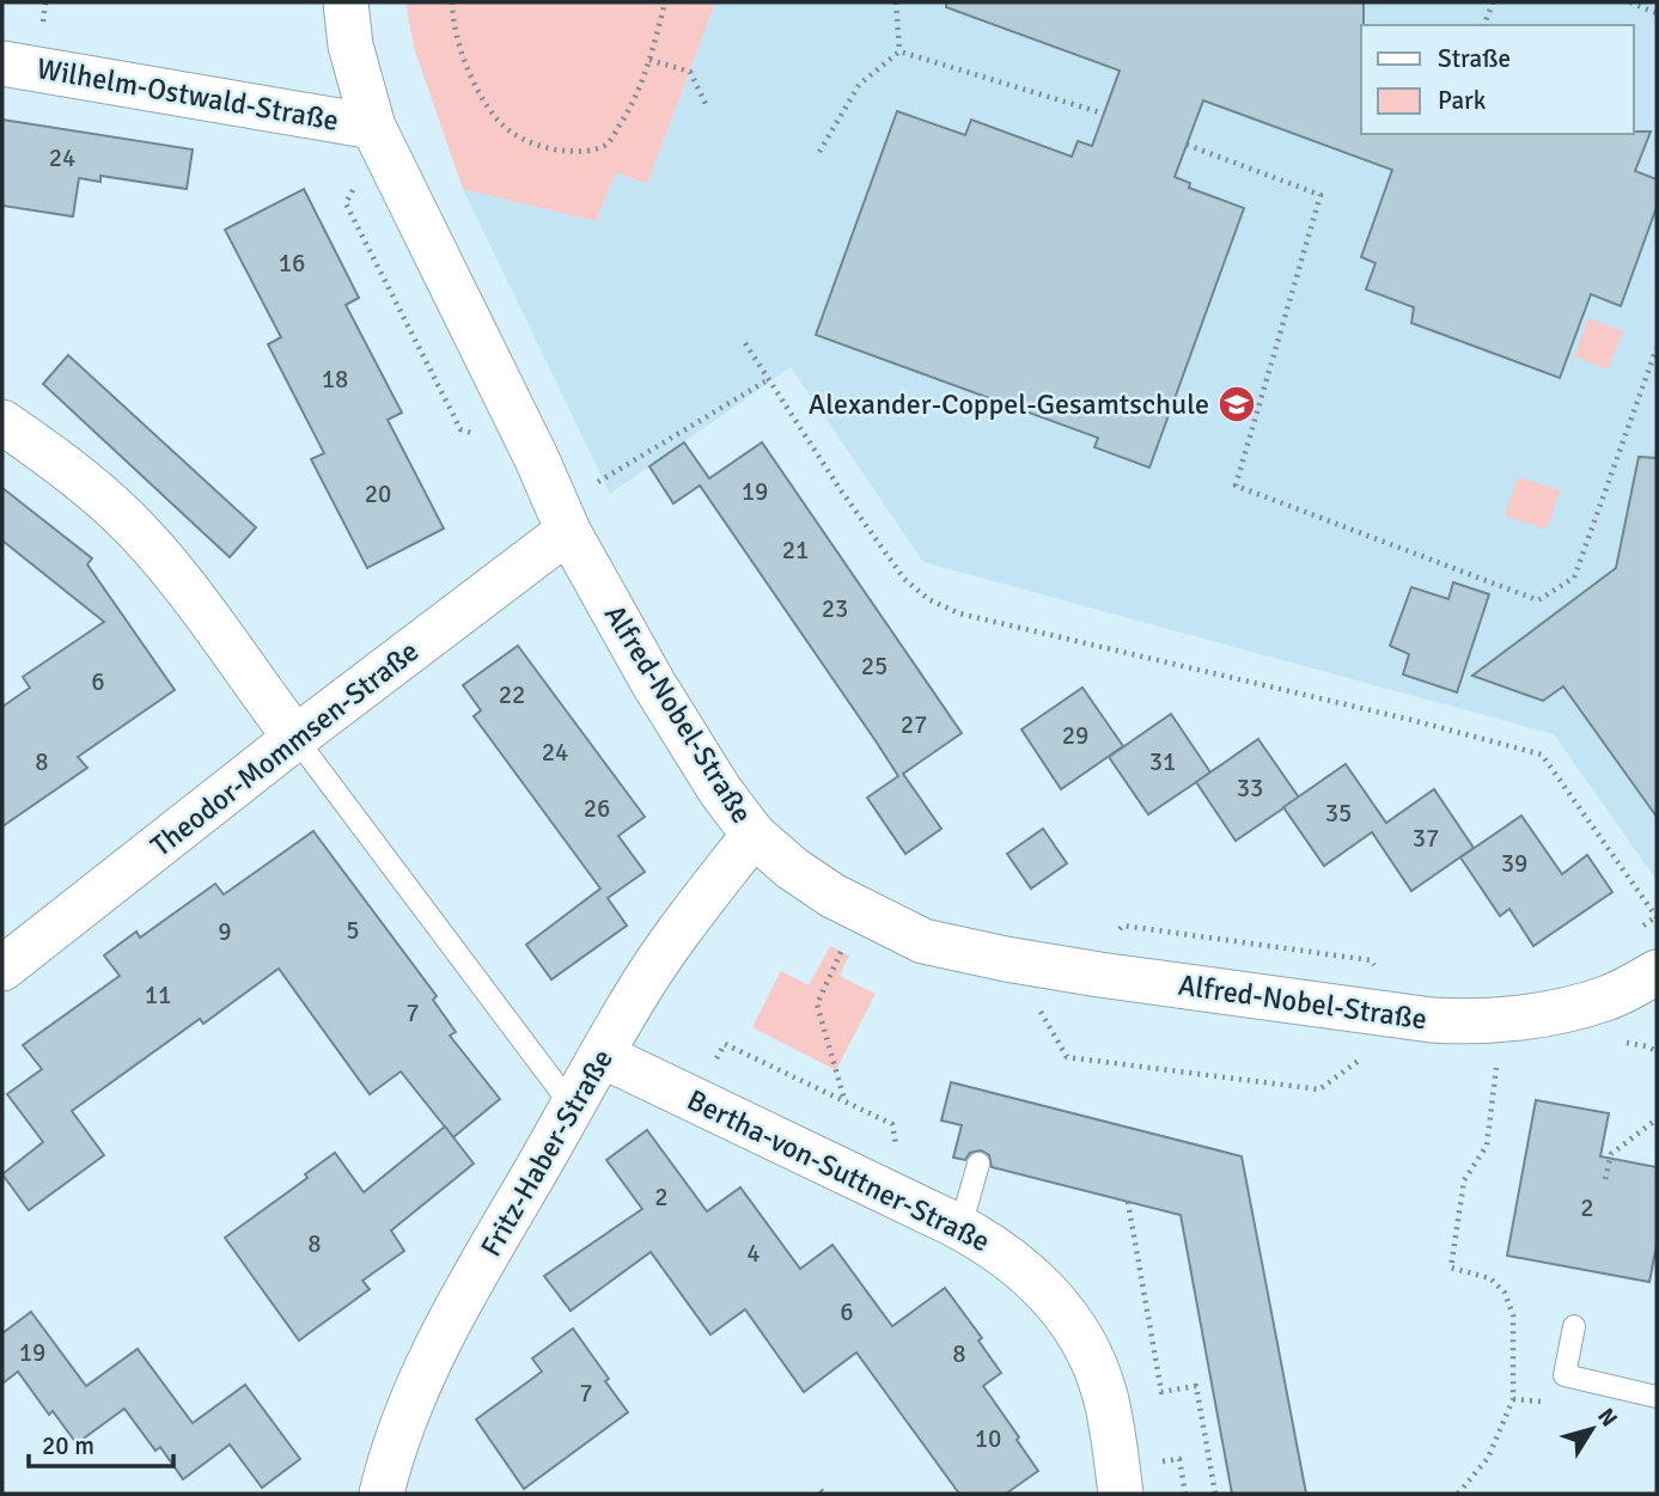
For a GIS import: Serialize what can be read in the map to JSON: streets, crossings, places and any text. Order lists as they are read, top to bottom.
{
  "streets": {
    "street": [
      "Wilhelm-Ostwald-Straße",
      "Alfred-Nobel-Straße",
      "Theodor-Mommsen-Straße",
      "Fritz-Haber-Straße",
      "Bertha-von-Suttner-Straße"
    ]
  },
  "crossings": [
    ["Wilhelm-Ostwald-Straße", "Alfred-Nobel-Straße"],
    ["Alfred-Nobel-Straße", "Theodor-Mommsen-Straße"],
    ["Alfred-Nobel-Straße", "Fritz-Haber-Straße"],
    ["Fritz-Haber-Straße", "Bertha-von-Suttner-Straße"]
  ],
  "places": {
    "school or university": ["Alexander-Coppel-Gesamtschule"]
  },
  "house_numbers": [
    "24",
    "16",
    "18",
    "19",
    "20",
    "21",
    "23",
    "25",
    "6",
    "22",
    "27",
    "29",
    "24",
    "8",
    "31",
    "33",
    "26",
    "35",
    "37",
    "39",
    "5",
    "9",
    "11",
    "7",
    "2",
    "2",
    "8",
    "4",
    "6",
    "19",
    "8",
    "7",
    "10"
  ],
  "legend": ["Straße", "Park"],
  "scale_bar": "20 m",
  "north": "top right"
}
